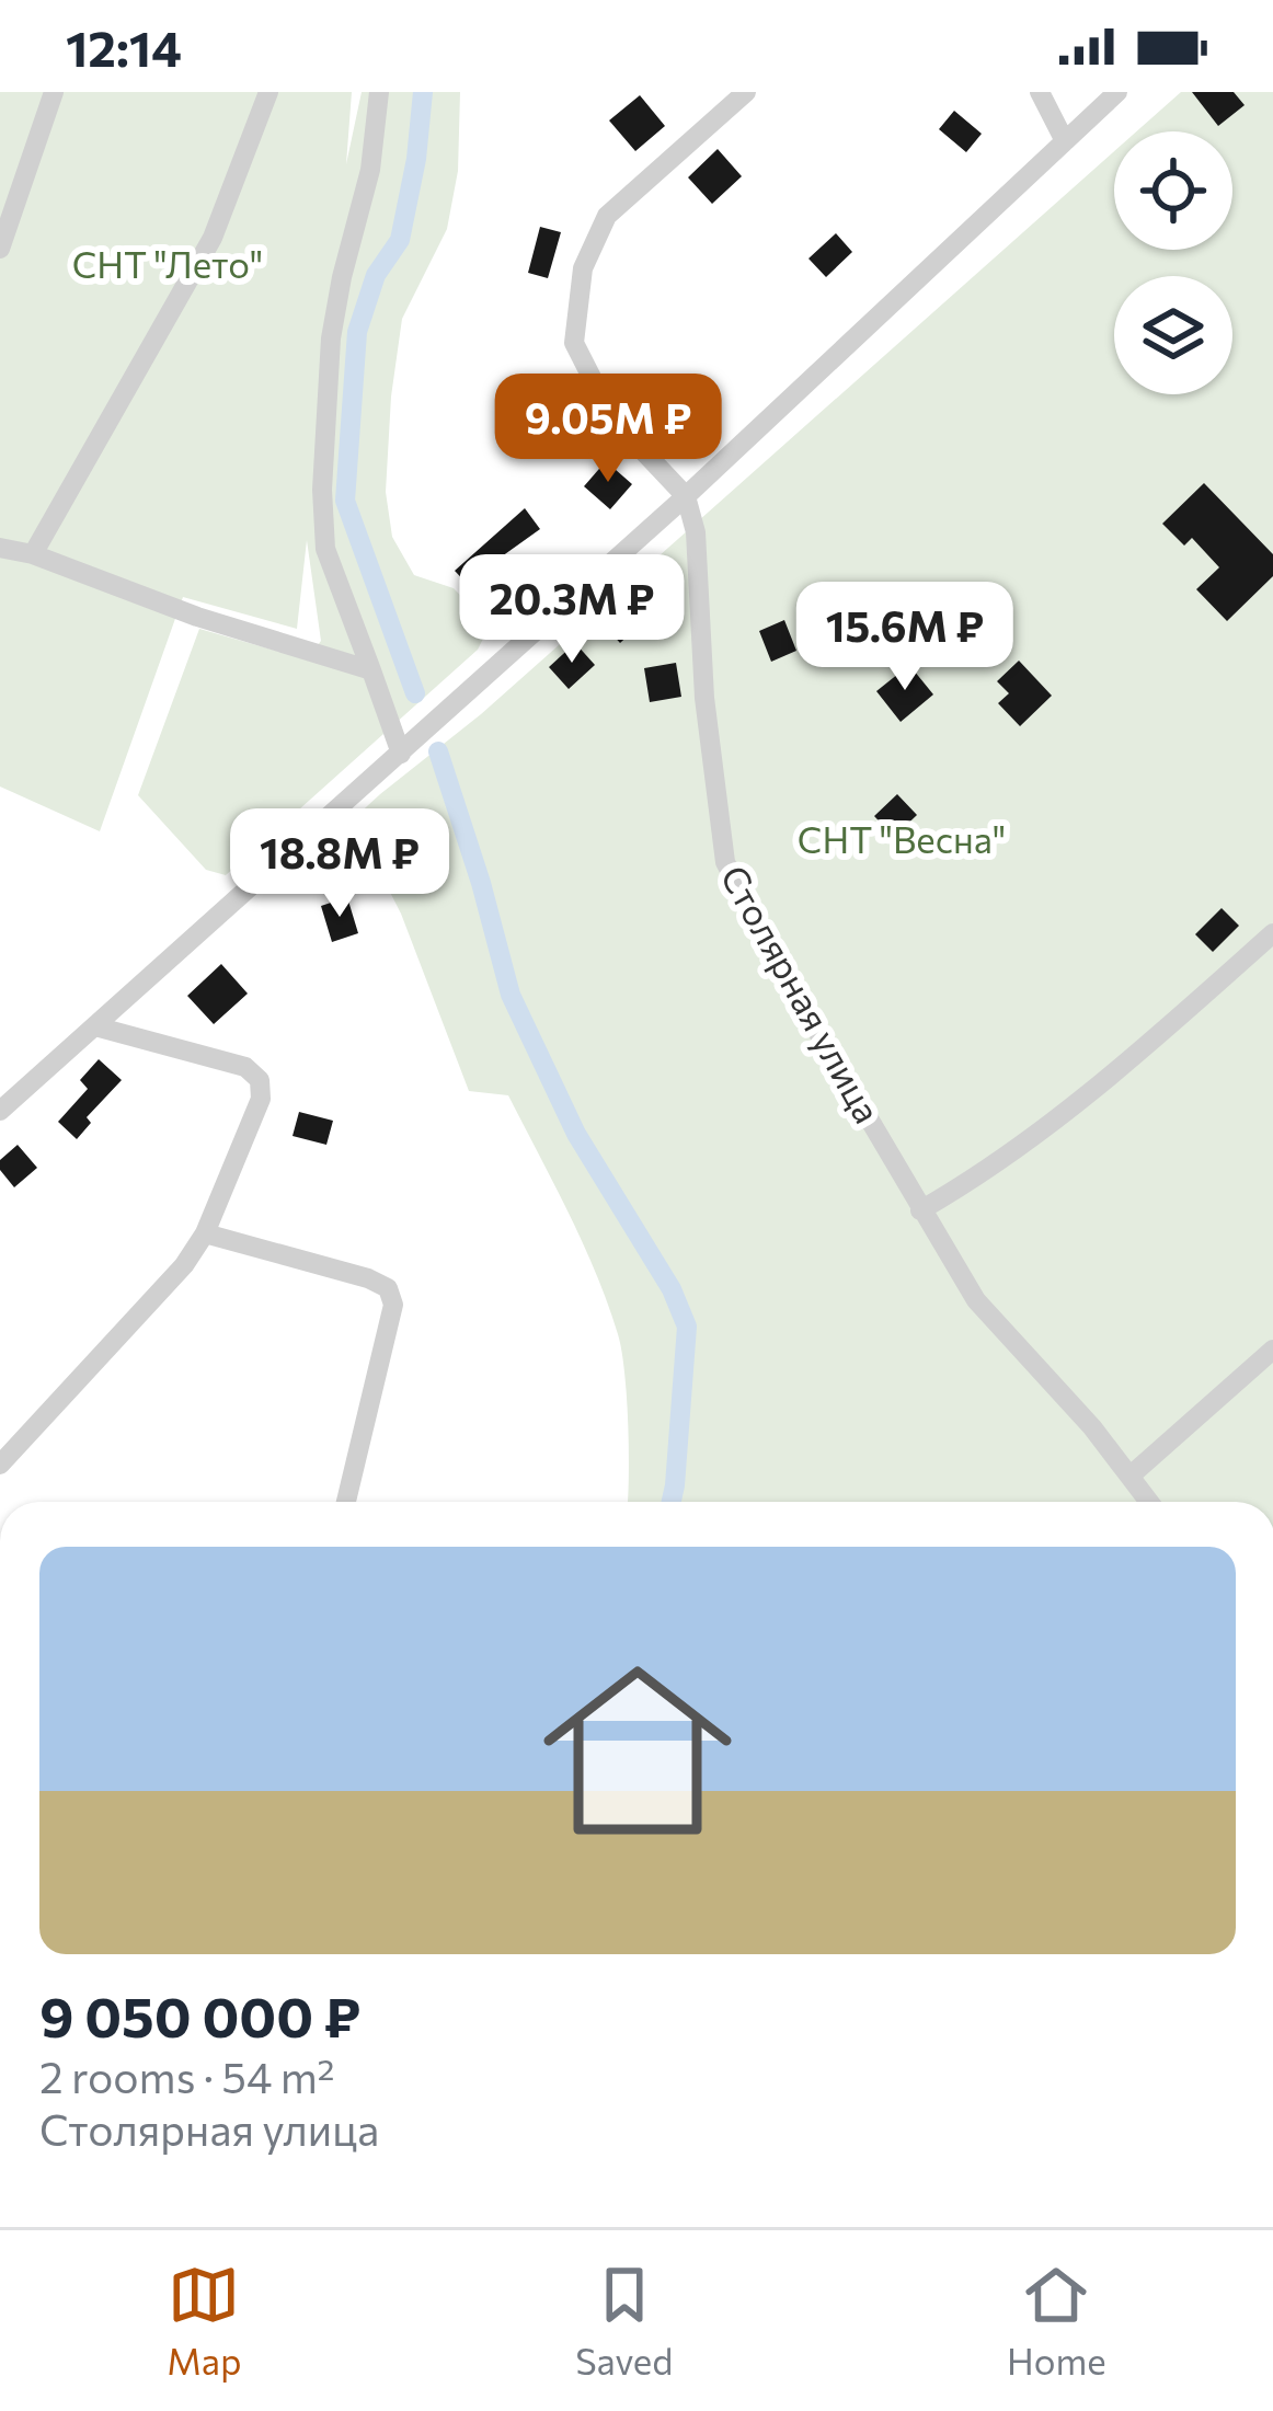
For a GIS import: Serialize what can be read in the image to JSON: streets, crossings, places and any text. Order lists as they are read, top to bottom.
{
  "streets": {
    "street": ["Столярная улица"]
  },
  "parks": ["СНТ \"Лето\"", "СНТ \"Весна\""],
  "page": {
    "status": "12:14",
    "price": [
      "9.05M ₽",
      "20.3M ₽",
      "15.6M ₽",
      "18.8M ₽"
    ],
    "list": [
      {
        "name": "9 050 000 ₽",
        "note": "2 rooms · 54 m² · Столярная улица"
      }
    ],
    "tabs": ["Map", "Saved", "Home"]
  }
}
